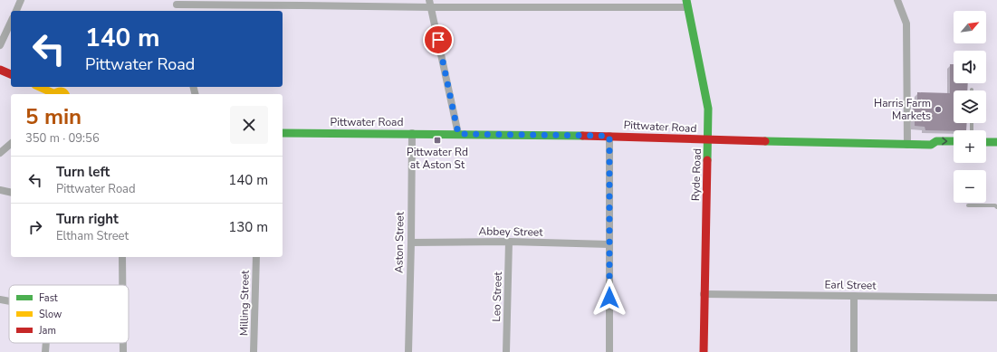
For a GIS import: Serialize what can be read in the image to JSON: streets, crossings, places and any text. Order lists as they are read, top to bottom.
{
  "streets": {
    "main road": ["Pittwater Road", "Ryde Road"],
    "street": [
      "Abbey Street",
      "Aston Street",
      "Earl Street",
      "Leo Street",
      "Milling Street"
    ]
  },
  "crossings": [
    ["Pittwater Road", "Ryde Road"],
    ["Pittwater Road", "Aston Street"],
    ["Ryde Road", "Earl Street"],
    ["Abbey Street", "Aston Street"],
    ["Abbey Street", "Leo Street"]
  ],
  "places": {
    "other": ["Harris Farm Markets"],
    "transit": ["Pittwater Rd at Aston St"]
  },
  "legend": ["Fast", "Slow", "Jam"],
  "north": "top right",
  "page": {
    "map_buttons": ["+", "−"],
    "turn": ["140 m", "Pittwater Road"],
    "heading": ["5 min", "350 m · 09:56"],
    "list": [
      {
        "name": "Turn left",
        "note": "Pittwater Road",
        "value": "140 m"
      },
      {
        "name": "Turn right",
        "note": "Eltham Street",
        "value": "130 m"
      }
    ]
  }
}
